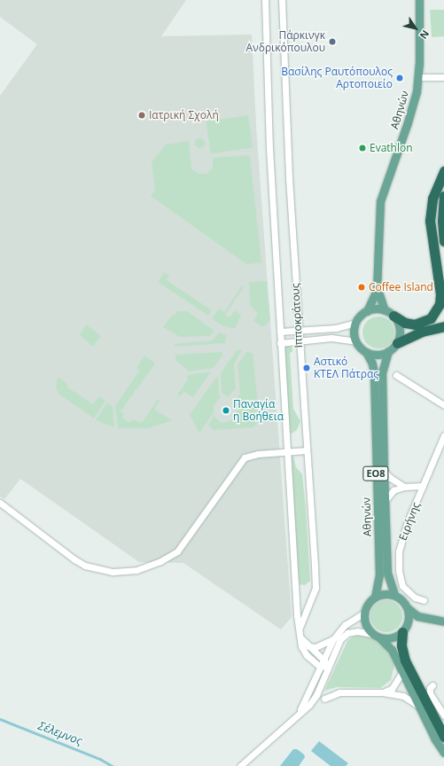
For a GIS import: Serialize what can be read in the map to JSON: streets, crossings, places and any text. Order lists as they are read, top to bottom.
{
  "streets": {
    "main road": ["Αθηνών", "ΕΟ8"],
    "street": ["Ιπποκράτους", "Ειρήνης"]
  },
  "crossings": [
    ["Αθηνών", "ΕΟ8"]
  ],
  "water": ["Σέλεμνος"],
  "places": [
    "Πάρκινγκ Ανδρικόπουλου",
    "Βασίλης Ραυτόπουλος Αρτοποιείο",
    "Ιατρική Σχολή",
    "Evathlon",
    "Coffee Island",
    "Αστικό ΚΤΕΛ Πάτρας",
    "Παναγία η Βοήθεια"
  ],
  "north": "bottom right"
}
